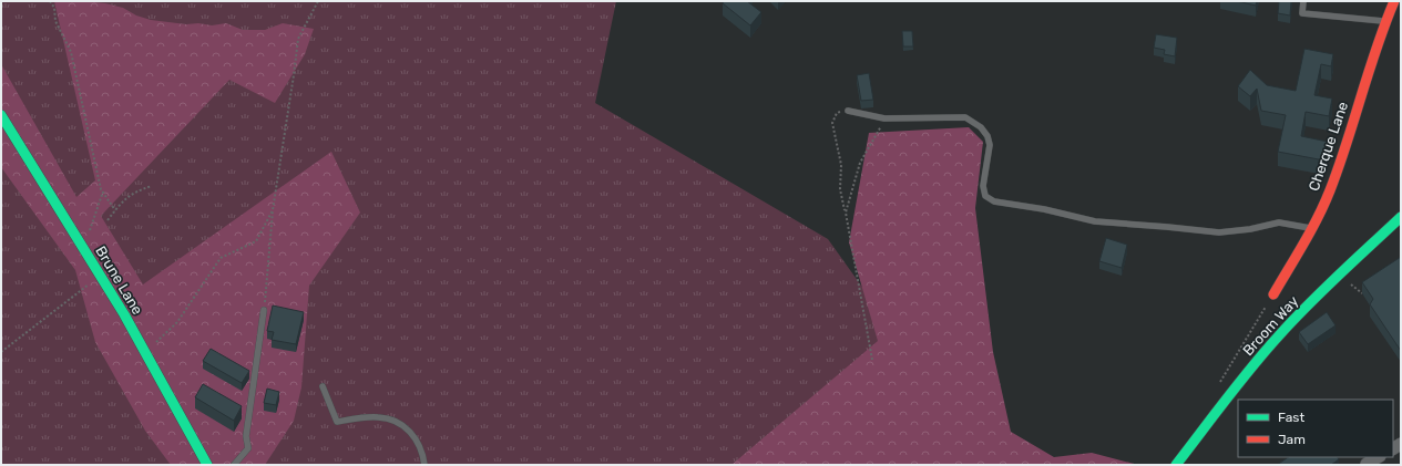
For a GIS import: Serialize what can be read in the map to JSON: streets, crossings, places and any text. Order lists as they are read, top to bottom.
{
  "streets": {
    "street": ["Cherque Lane", "Brune Lane", "Broom Way"]
  },
  "legend": ["Fast", "Jam"]
}
